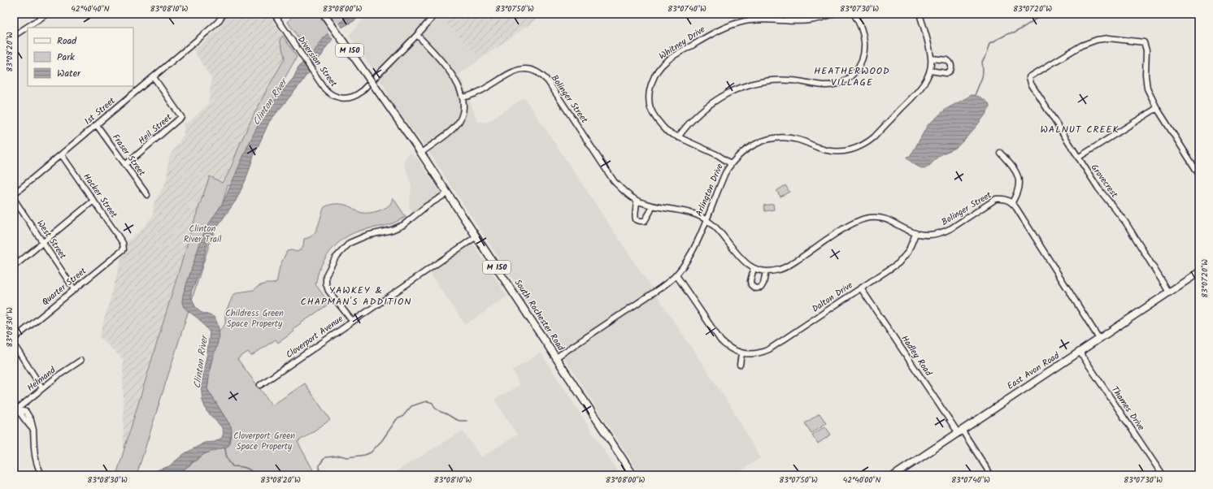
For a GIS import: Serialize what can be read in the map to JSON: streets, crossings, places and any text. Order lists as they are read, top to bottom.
{
  "streets": {
    "main road": ["M 150", "South Rochester Road", "East Avon Road"],
    "street": [
      "Whitney Drive",
      "Diversion Street",
      "Bolinger Street",
      "1st Street",
      "Heil Street",
      "Fraser Street",
      "Grovecrest",
      "Arlington Drive",
      "Hacker Street",
      "West Street",
      "Quarter Street",
      "Dalton Drive",
      "Cloverport Avenue",
      "Hadley Road",
      "Helmand",
      "Thames Drive"
    ]
  },
  "crossings": [
    ["Whitney Drive", "Arlington Drive"],
    ["Bolinger Street", "Arlington Drive"],
    ["Bolinger Street", "Dalton Drive"],
    ["1st Street", "Heil Street"],
    ["1st Street", "Fraser Street"],
    ["1st Street", "Hacker Street"],
    ["Heil Street", "Fraser Street"],
    ["Grovecrest", "East Avon Road"],
    ["Arlington Drive", "Dalton Drive"],
    ["Arlington Drive", "South Rochester Road"],
    ["Hacker Street", "Quarter Street"],
    ["West Street", "Quarter Street"],
    ["Dalton Drive", "Hadley Road"],
    ["South Rochester Road", "Cloverport Avenue"],
    ["Hadley Road", "East Avon Road"],
    ["East Avon Road", "Thames Drive"]
  ],
  "districts": ["HEATHERWOOD VILLAGE", "WALNUT CREEK", "YAWKEY & CHAPMAN'S ADDITION"],
  "water": ["Clinton River"],
  "parks": ["Clinton River Trail", "Childress Green Space Property", "Cloverport Green Space Property"],
  "legend": ["Road", "Park", "Water"],
  "coordinates": [
    "42°40'40\"N",
    "83°08'10\"W",
    "83°08'00\"W",
    "83°07'50\"W",
    "83°07'40\"W",
    "83°07'30\"W",
    "83°07'20\"W",
    "83°08'20\"W",
    "83°08'30\"W",
    "42°40'00\"N"
  ]
}
